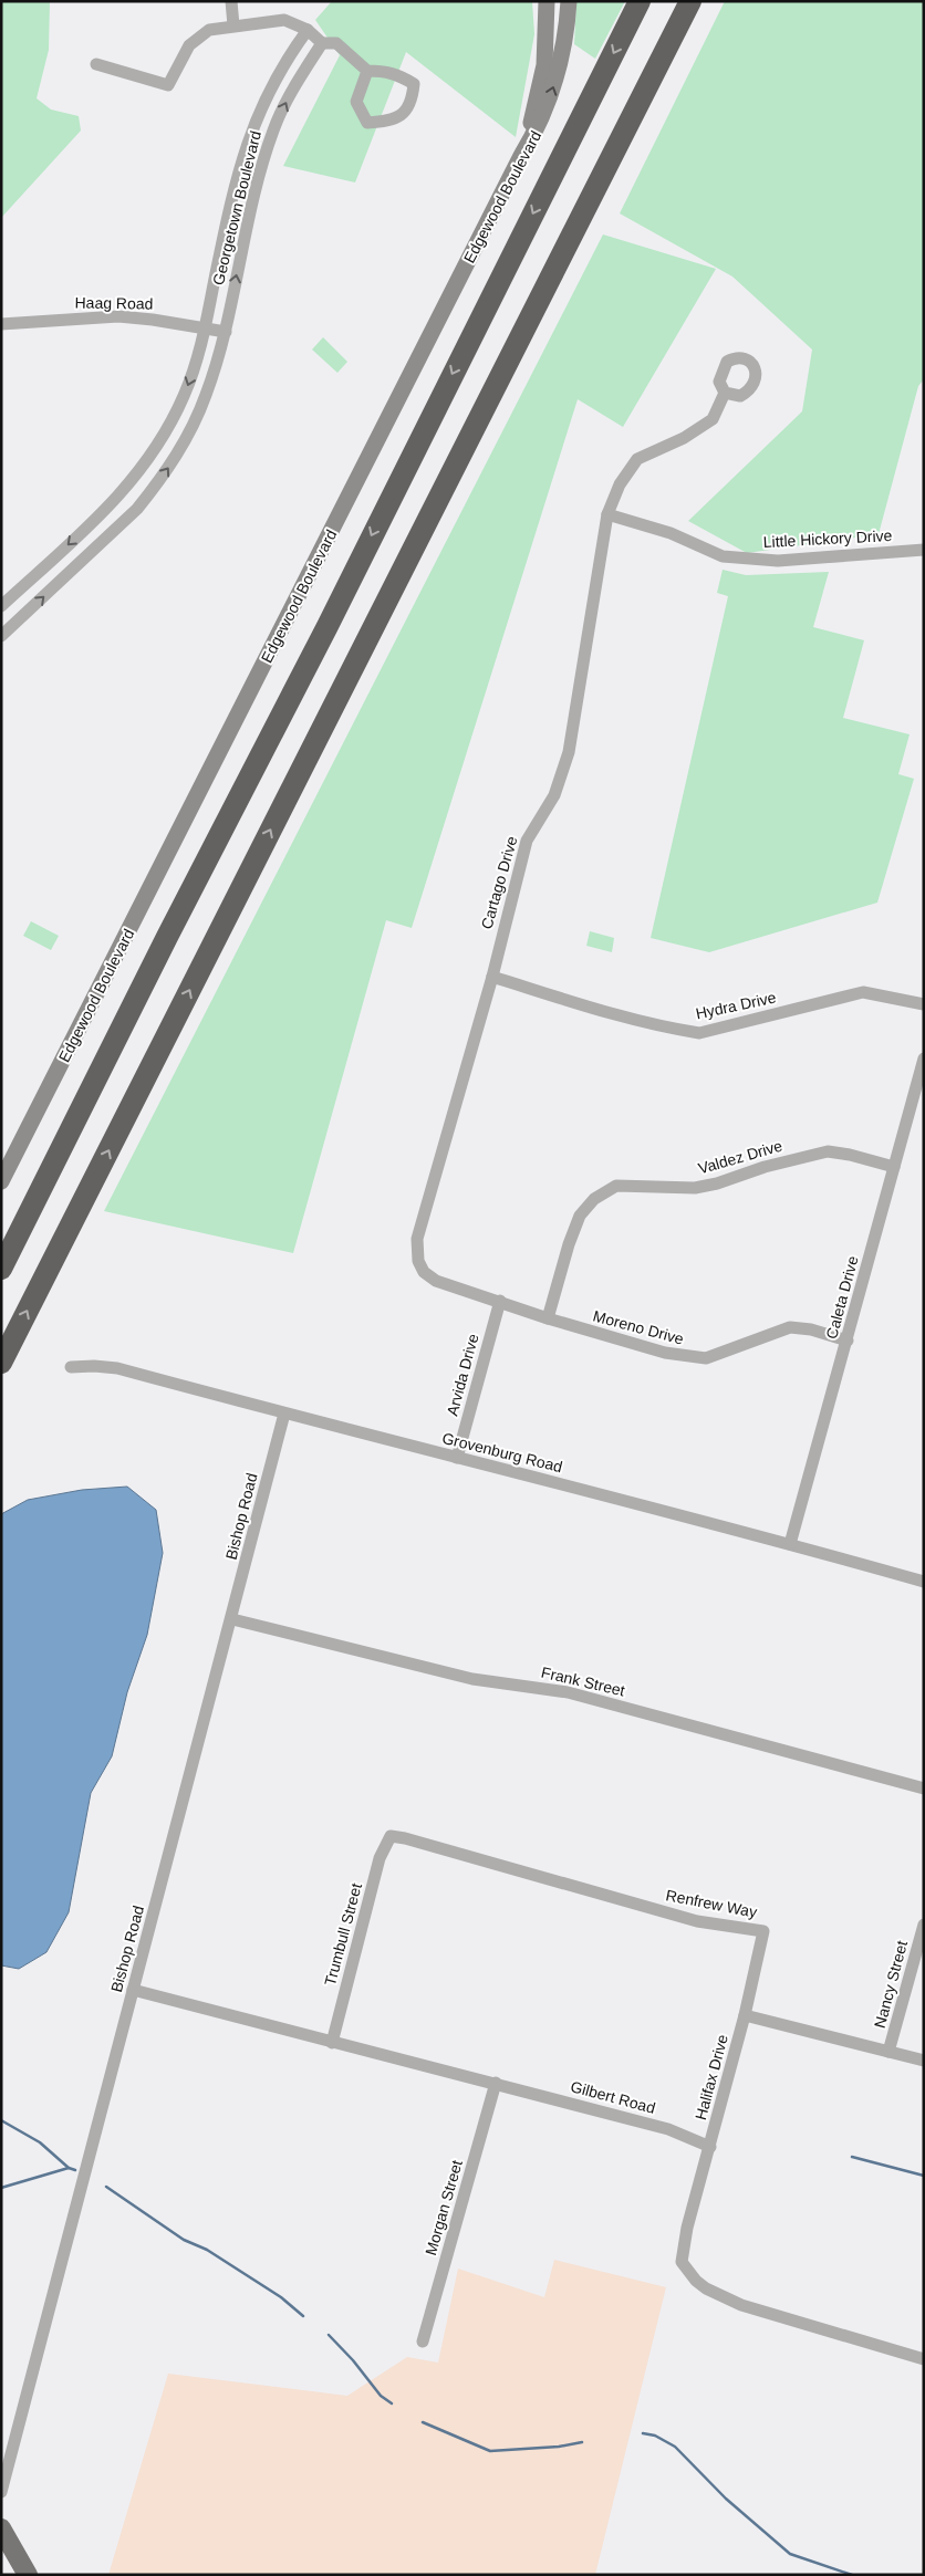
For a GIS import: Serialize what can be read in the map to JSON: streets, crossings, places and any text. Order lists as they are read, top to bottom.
{
  "streets": {
    "street": [
      "Edgewood Boulevard",
      "Georgetown Boulevard",
      "Haag Road",
      "Little Hickory Drive",
      "Cartago Drive",
      "Hydra Drive",
      "Valdez Drive",
      "Caleta Drive",
      "Moreno Drive",
      "Arvida Drive",
      "Grovenburg Road",
      "Bishop Road",
      "Frank Street",
      "Renfrew Way",
      "Trumbull Street",
      "Nancy Street",
      "Halifax Drive",
      "Gilbert Road",
      "Morgan Street"
    ]
  },
  "crossings": [
    ["Georgetown Boulevard", "Haag Road"],
    ["Little Hickory Drive", "Cartago Drive"],
    ["Cartago Drive", "Hydra Drive"],
    ["Cartago Drive", "Moreno Drive"],
    ["Valdez Drive", "Caleta Drive"],
    ["Valdez Drive", "Moreno Drive"],
    ["Caleta Drive", "Moreno Drive"],
    ["Caleta Drive", "Grovenburg Road"],
    ["Moreno Drive", "Arvida Drive"],
    ["Arvida Drive", "Grovenburg Road"],
    ["Grovenburg Road", "Bishop Road"],
    ["Bishop Road", "Frank Street"],
    ["Bishop Road", "Gilbert Road"],
    ["Renfrew Way", "Trumbull Street"],
    ["Renfrew Way", "Halifax Drive"],
    ["Trumbull Street", "Gilbert Road"],
    ["Halifax Drive", "Gilbert Road"],
    ["Gilbert Road", "Morgan Street"]
  ]
}
